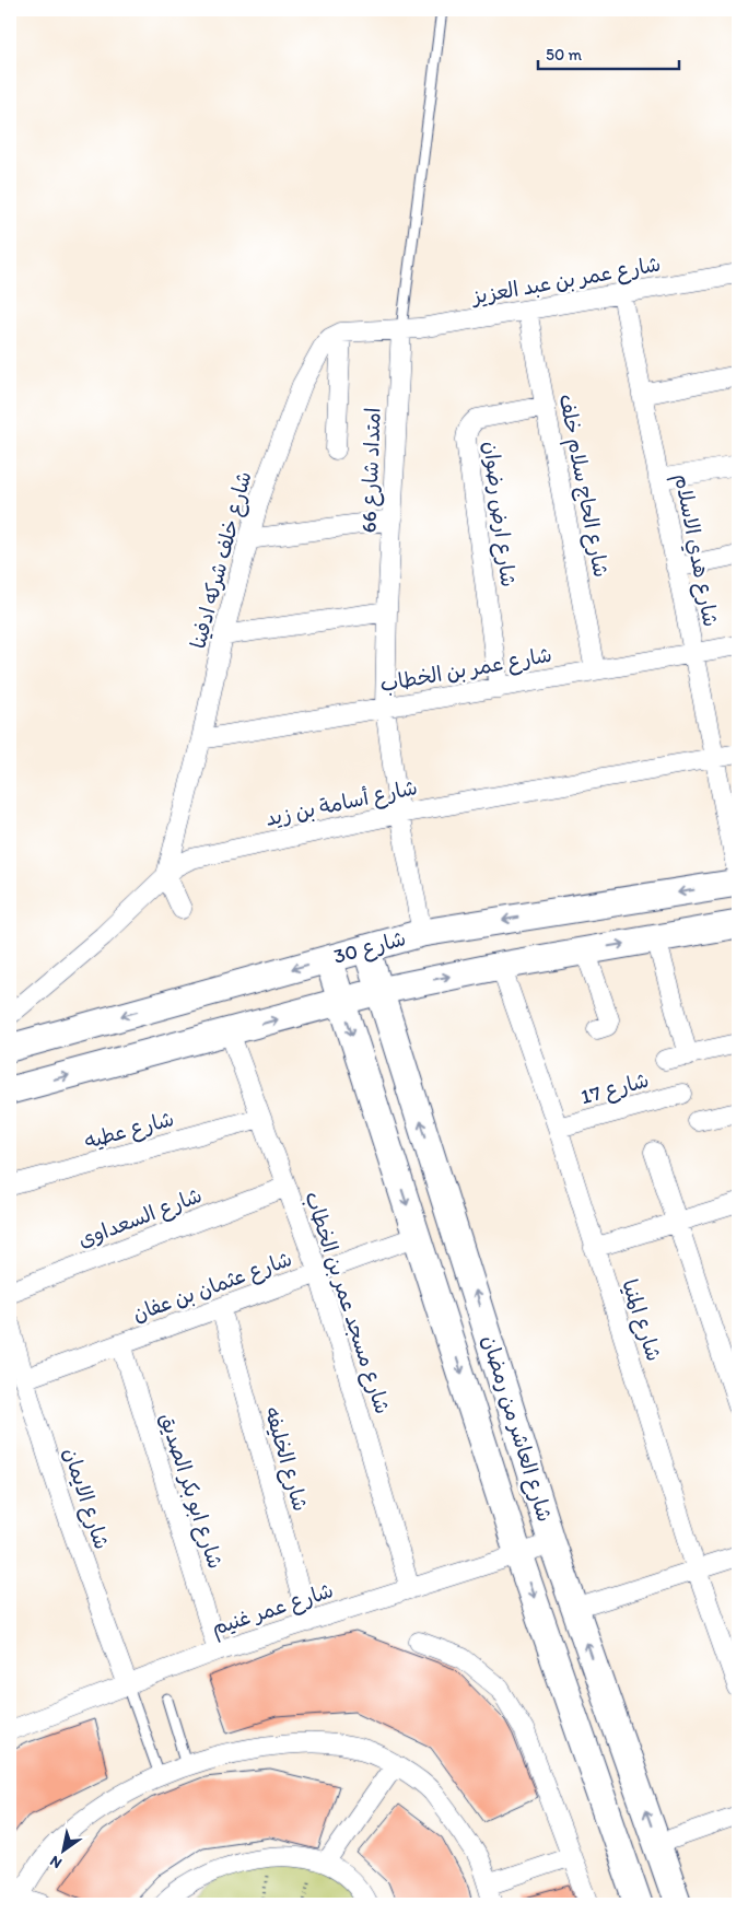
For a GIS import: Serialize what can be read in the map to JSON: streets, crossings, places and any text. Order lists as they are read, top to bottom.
{
  "streets": {
    "street": [
      "شارع عمر بن عبد العزيز",
      "امتداد شارع 66",
      "شارع الحاج سلام خلف",
      "شارع ارض رضوان",
      "شارع هدي الاسلام",
      "شارع خلف شركه ادفينا",
      "شارع عمر بن الخطاب",
      "شارع أسامة بن زيد",
      "شارع 30",
      "شارع 17",
      "شارع عطيه",
      "شارع السعداوى",
      "شارع عثمان بن عفان",
      "شارع مسجد عمر بن الخطاب",
      "شارع المنيا",
      "شارع العاشر من رمضان",
      "شارع الخليفه",
      "شارع ابو بكر الصديق",
      "شارع الايمان",
      "شارع عمر غنيم"
    ]
  },
  "crossings": [
    ["شارع عمر بن عبد العزيز", "امتداد شارع 66"],
    ["شارع عمر بن عبد العزيز", "شارع الحاج سلام خلف"],
    ["شارع عمر بن عبد العزيز", "شارع هدي الاسلام"],
    ["امتداد شارع 66", "شارع عمر بن الخطاب"],
    ["امتداد شارع 66", "شارع أسامة بن زيد"],
    ["امتداد شارع 66", "شارع 30"],
    ["شارع الحاج سلام خلف", "شارع ارض رضوان"],
    ["شارع الحاج سلام خلف", "شارع عمر بن الخطاب"],
    ["شارع ارض رضوان", "شارع عمر بن الخطاب"],
    ["شارع هدي الاسلام", "شارع عمر بن الخطاب"],
    ["شارع هدي الاسلام", "شارع أسامة بن زيد"],
    ["شارع هدي الاسلام", "شارع 30"],
    ["شارع خلف شركه ادفينا", "شارع عمر بن الخطاب"],
    ["شارع خلف شركه ادفينا", "شارع أسامة بن زيد"],
    ["شارع 30", "شارع العاشر من رمضان"],
    ["شارع 17", "شارع المنيا"],
    ["شارع عطيه", "شارع مسجد عمر بن الخطاب"],
    ["شارع السعداوى", "شارع مسجد عمر بن الخطاب"],
    ["شارع عثمان بن عفان", "شارع مسجد عمر بن الخطاب"],
    ["شارع عثمان بن عفان", "شارع العاشر من رمضان"],
    ["شارع عثمان بن عفان", "شارع الخليفه"],
    ["شارع عثمان بن عفان", "شارع ابو بكر الصديق"],
    ["شارع عثمان بن عفان", "شارع الايمان"],
    ["شارع مسجد عمر بن الخطاب", "شارع عمر غنيم"],
    ["شارع العاشر من رمضان", "شارع عمر غنيم"],
    ["شارع الخليفه", "شارع عمر غنيم"],
    ["شارع ابو بكر الصديق", "شارع عمر غنيم"],
    ["شارع الايمان", "شارع عمر غنيم"]
  ],
  "scale_bar": "50 m",
  "north": "bottom left"
}
